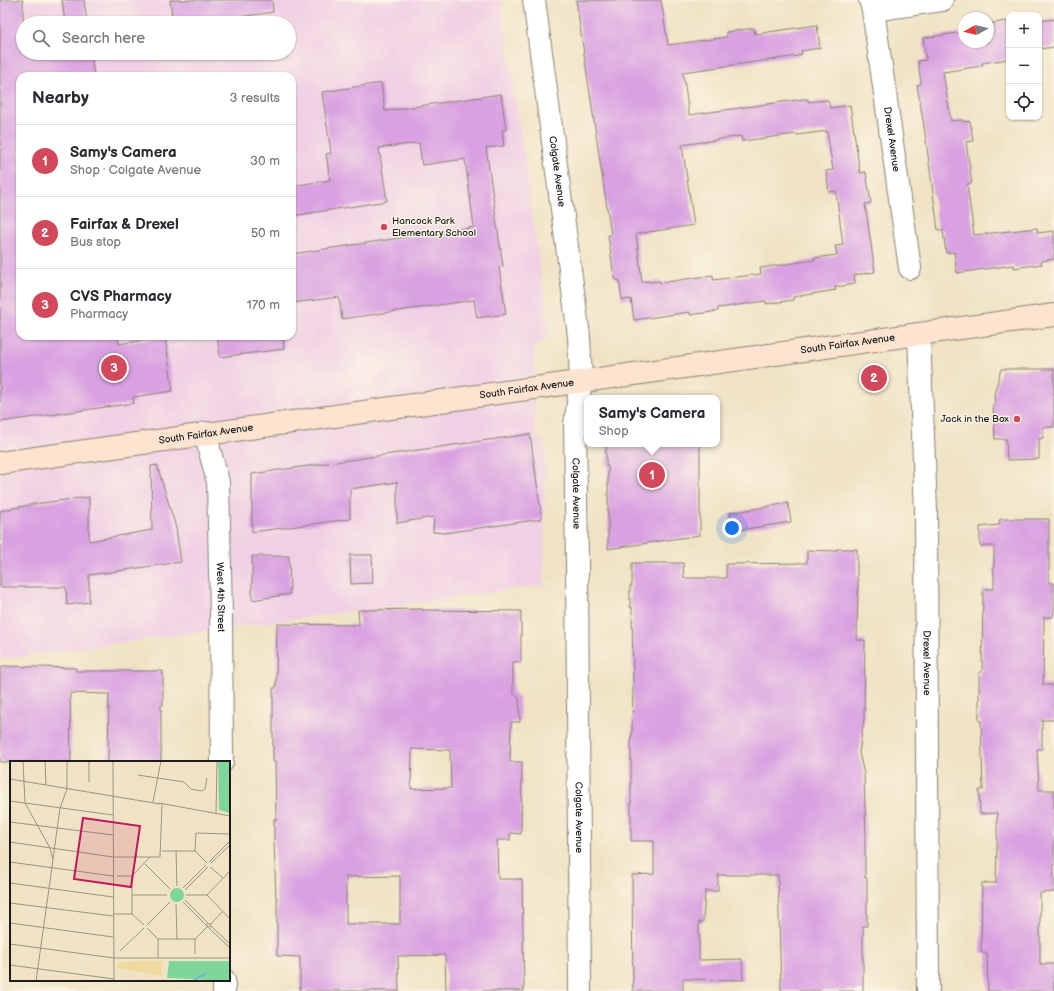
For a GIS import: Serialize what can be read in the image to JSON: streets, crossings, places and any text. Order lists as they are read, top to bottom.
{
  "streets": {
    "main road": ["South Fairfax Avenue"],
    "street": ["Drexel Avenue", "Colgate Avenue", "West 4th Street"]
  },
  "crossings": [
    ["Drexel Avenue", "South Fairfax Avenue"],
    ["Colgate Avenue", "South Fairfax Avenue"],
    ["South Fairfax Avenue", "West 4th Street"]
  ],
  "places": ["Hancock Park Elementary School", "Jack in the Box"],
  "north": "left",
  "page": {
    "map_buttons": ["+", "−"],
    "search": "Search here",
    "heading": ["Nearby", "3 results"],
    "list": [
      {
        "mark": "1",
        "name": "Samy's Camera",
        "note": "Shop · Colgate Avenue",
        "value": "30 m"
      },
      {
        "mark": "2",
        "name": "Fairfax & Drexel",
        "note": "Bus stop",
        "value": "50 m"
      },
      {
        "mark": "3",
        "name": "CVS Pharmacy",
        "note": "Pharmacy",
        "value": "170 m"
      }
    ],
    "pins": ["3", "2", "1"],
    "popup": ["Samy's Camera", "Shop"]
  }
}
